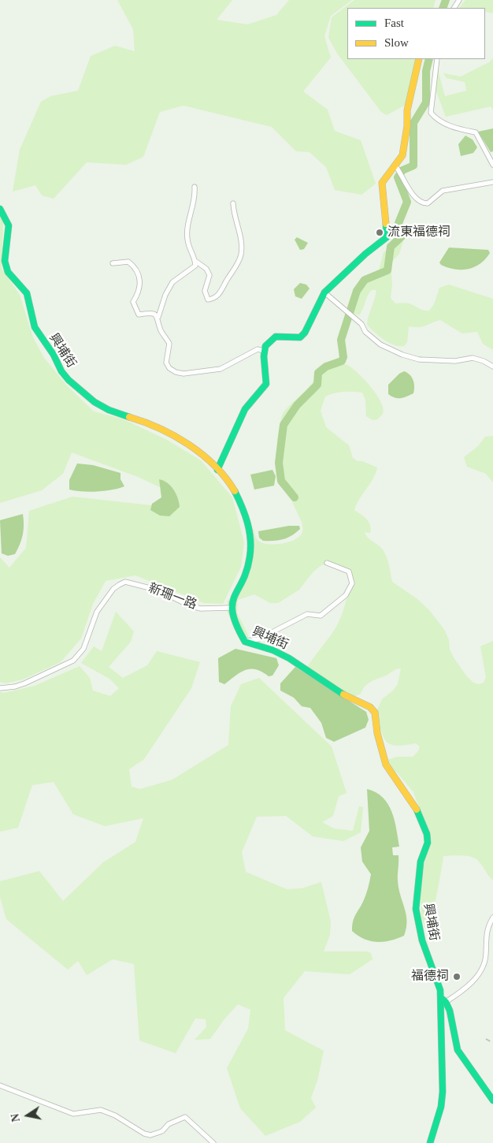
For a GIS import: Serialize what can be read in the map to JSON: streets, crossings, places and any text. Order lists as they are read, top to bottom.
{
  "streets": {
    "street": ["興埔街", "新珊一路"]
  },
  "crossings": [
    ["興埔街", "新珊一路"]
  ],
  "places": ["流東福德祠", "福德祠"],
  "legend": ["Fast", "Slow"],
  "north": "left"
}
